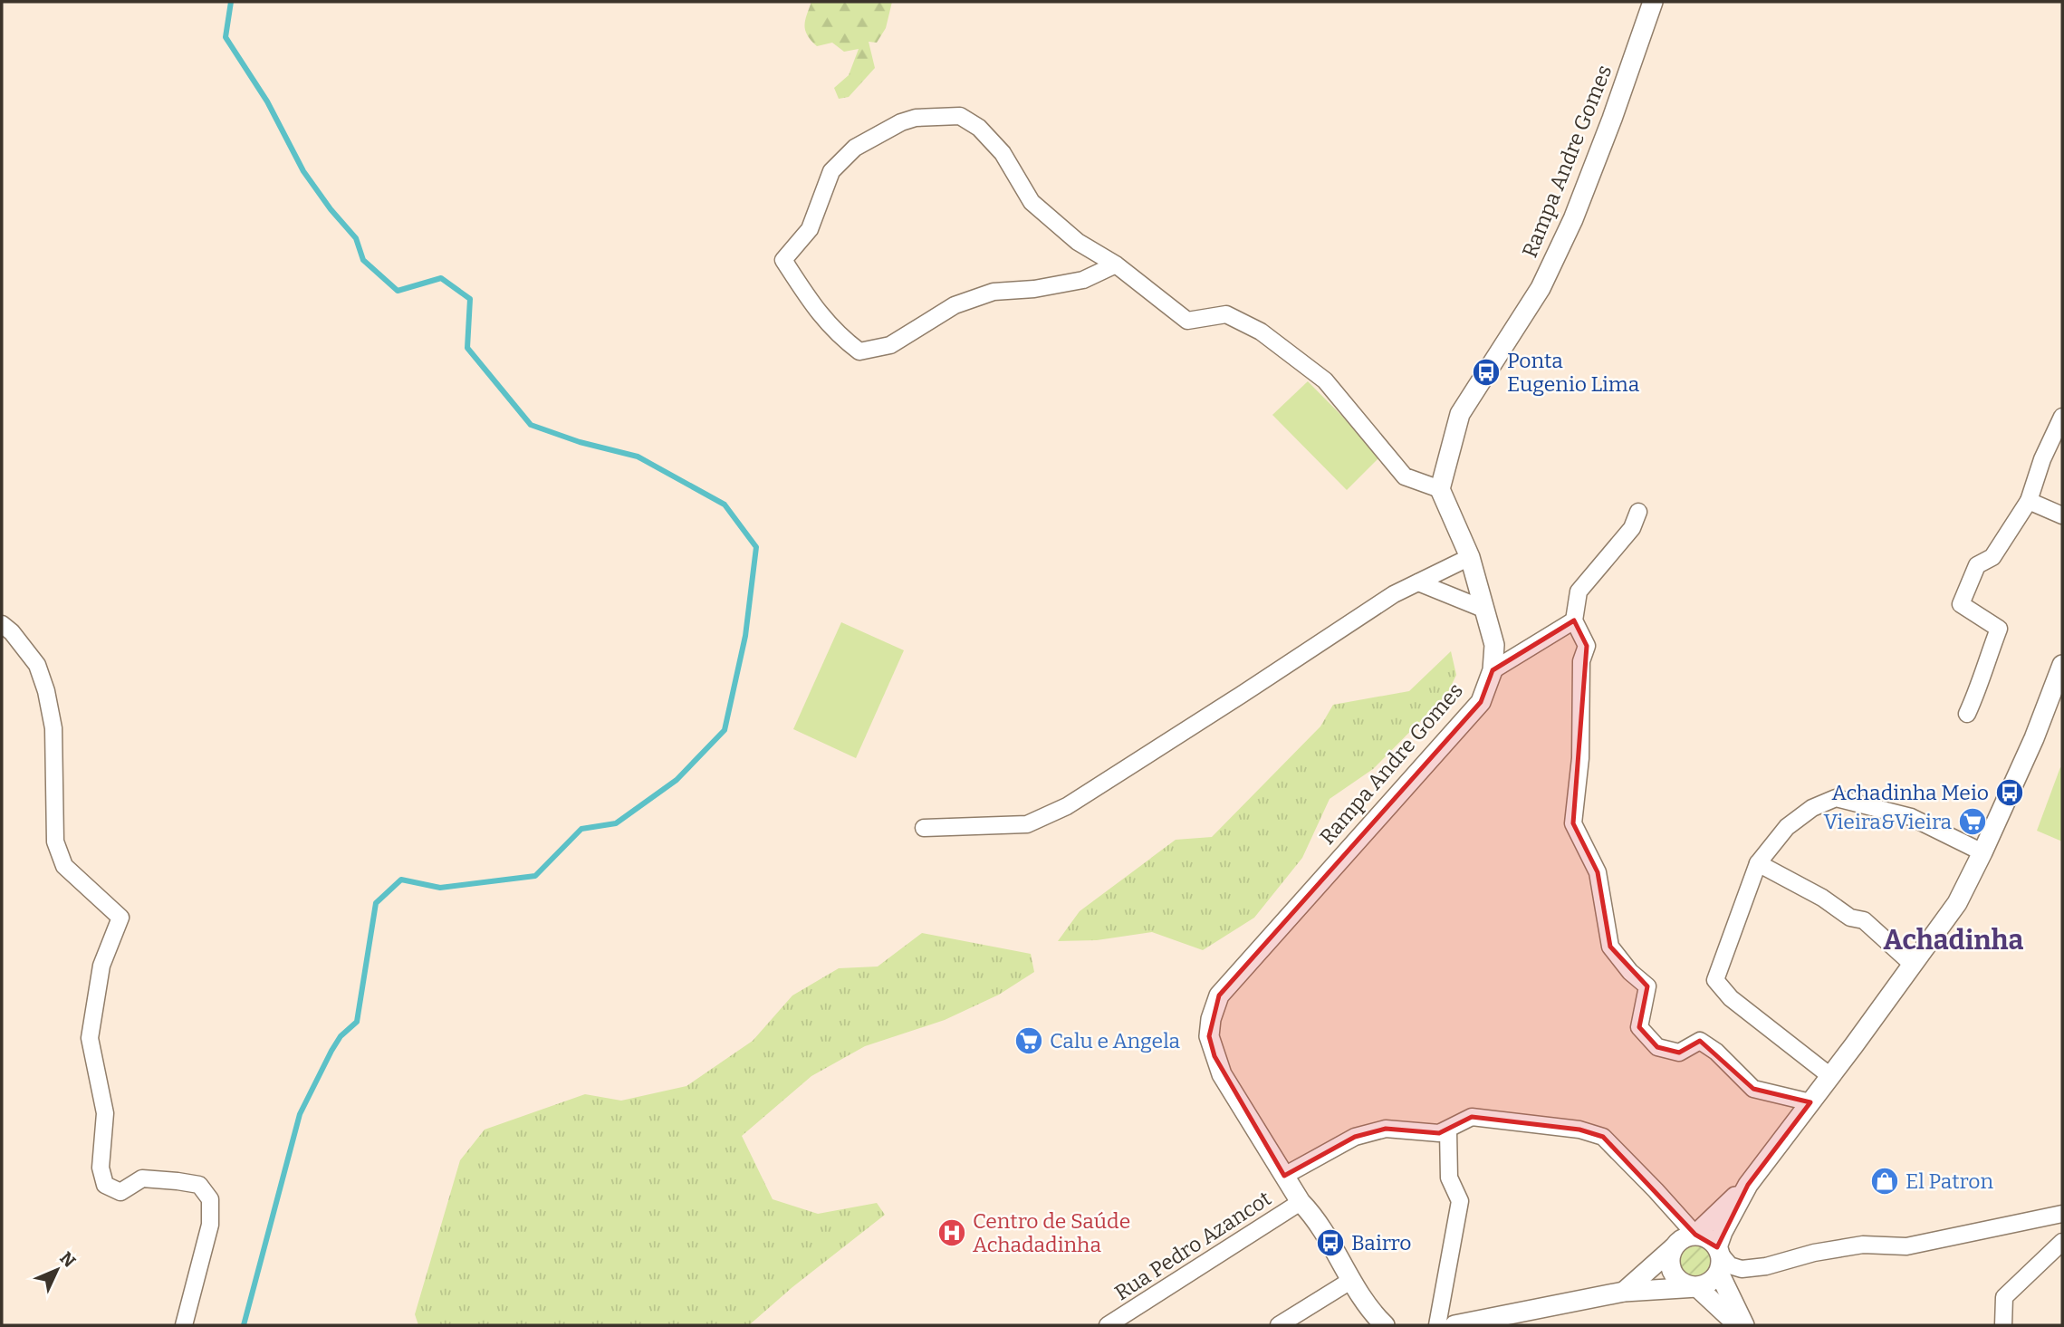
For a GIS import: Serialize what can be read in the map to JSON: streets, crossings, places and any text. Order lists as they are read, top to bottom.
{
  "streets": {
    "street": ["Rampa Andre Gomes", "Rua Pedro Azancot"]
  },
  "crossings": [
    ["Rampa Andre Gomes", "Rua Pedro Azancot"]
  ],
  "districts": ["Achadinha"],
  "places": {
    "bus stop": ["Ponta Eugenio Lima", "Achadinha Meio", "Bairro"],
    "supermarket": ["Vieira&Vieira", "Calu e Angela"],
    "shop": ["El Patron"],
    "hospital": ["Centro de Saúde Achadadinha"]
  },
  "north": "top right"
}
